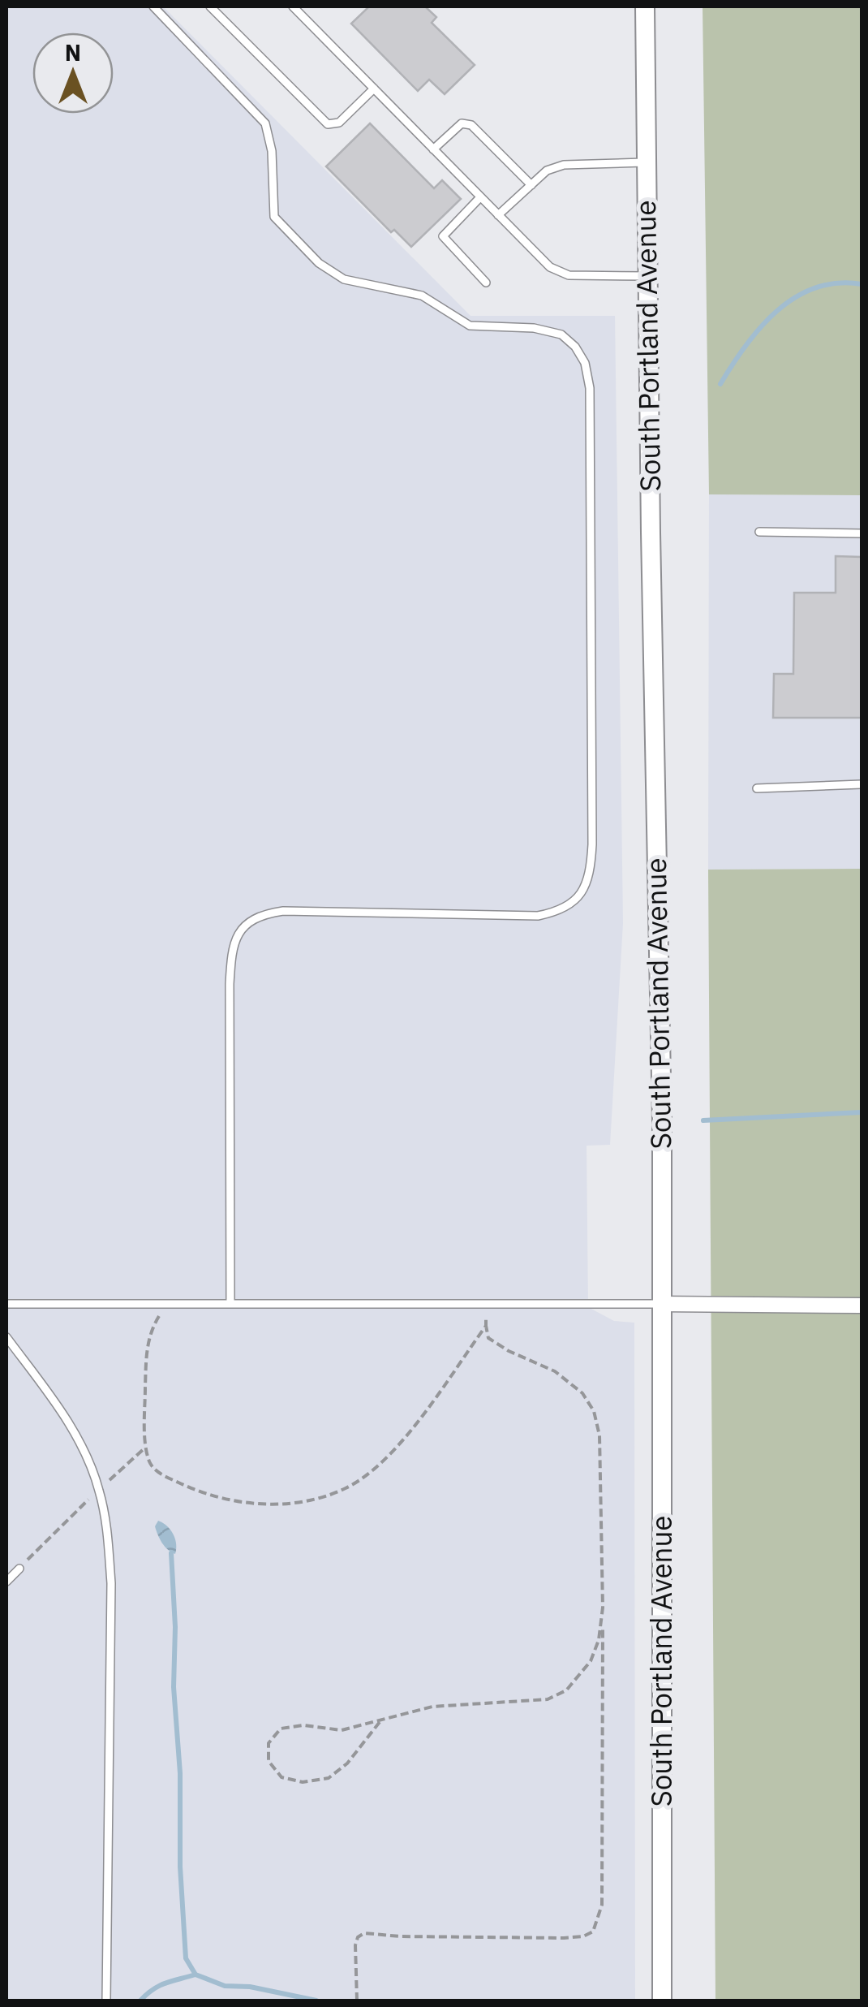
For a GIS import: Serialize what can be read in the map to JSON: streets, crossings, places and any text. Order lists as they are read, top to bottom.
{
  "streets": {
    "main road": ["South Portland Avenue"]
  },
  "north": "top"
}
